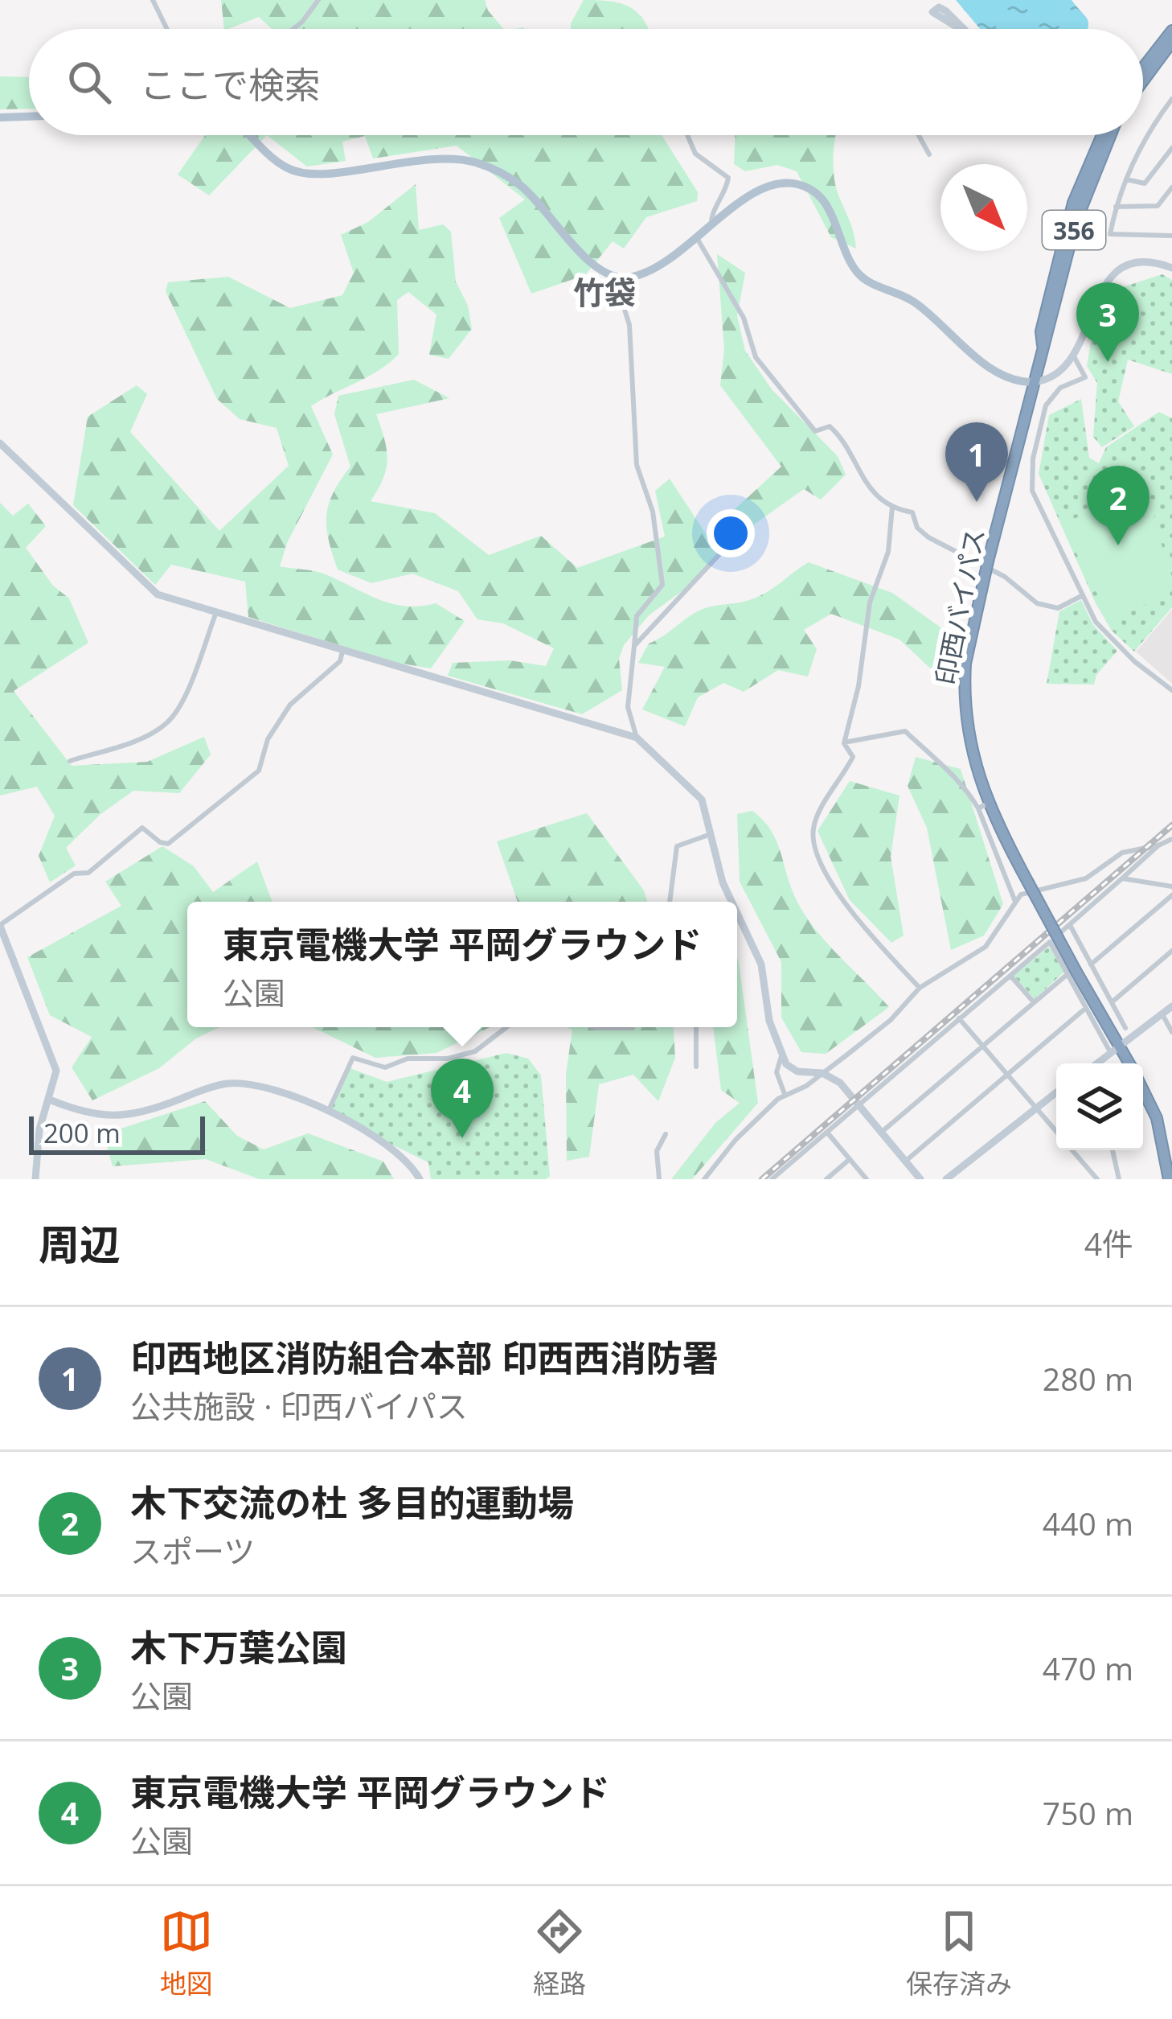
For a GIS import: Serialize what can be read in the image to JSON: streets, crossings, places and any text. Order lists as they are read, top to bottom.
{
  "streets": {
    "highway": ["356", "印西バイパス"]
  },
  "districts": ["竹袋"],
  "scale_bar": "200 m",
  "north": "bottom right",
  "page": {
    "search": "ここで検索",
    "pins": [
      "3",
      "1",
      "2",
      "4"
    ],
    "popup": ["東京電機大学 平岡グラウンド", "公園"],
    "scale": "200 m",
    "heading": ["周辺", "4件"],
    "list": [
      {
        "mark": "1",
        "name": "印西地区消防組合本部 印西西消防署",
        "note": "公共施設 · 印西バイパス",
        "value": "280 m"
      },
      {
        "mark": "2",
        "name": "木下交流の杜 多目的運動場",
        "note": "スポーツ",
        "value": "440 m"
      },
      {
        "mark": "3",
        "name": "木下万葉公園",
        "note": "公園",
        "value": "470 m"
      },
      {
        "mark": "4",
        "name": "東京電機大学 平岡グラウンド",
        "note": "公園",
        "value": "750 m"
      }
    ],
    "nav": ["地図", "経路", "保存済み"]
  }
}
